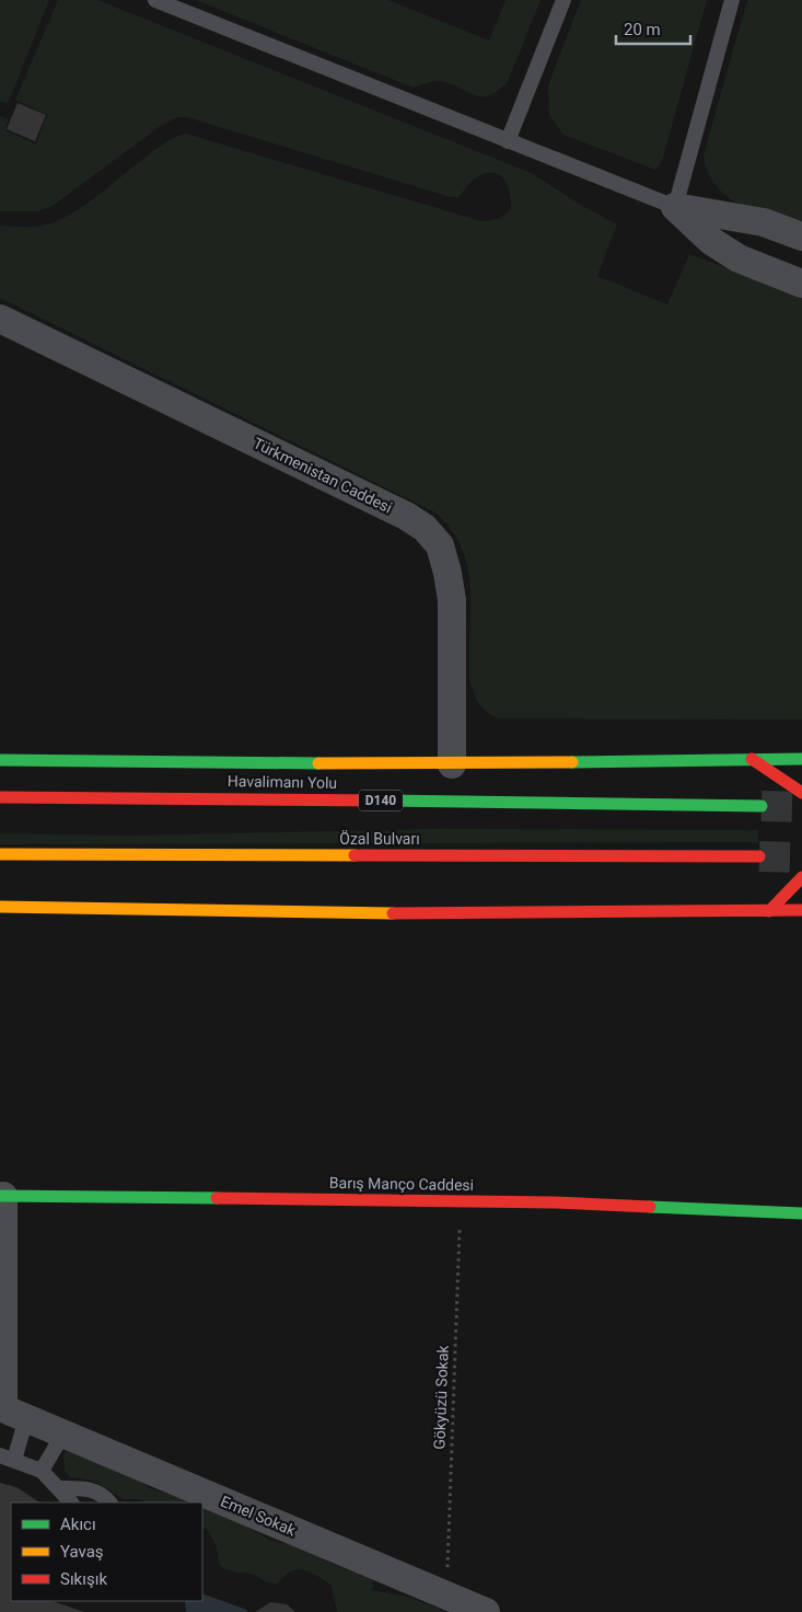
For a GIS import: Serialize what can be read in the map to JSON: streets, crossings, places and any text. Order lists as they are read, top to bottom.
{
  "streets": {
    "main road": [
      "Havalimanı Yolu",
      "D140",
      "Özal Bulvarı",
      "Barış Manço Caddesi"
    ],
    "street": ["Türkmenistan Caddesi", "Emel Sokak"],
    "path": ["Gökyüzü Sokak"]
  },
  "crossings": [
    ["Barış Manço Caddesi", "Gökyüzü Sokak"],
    ["Gökyüzü Sokak", "Emel Sokak"]
  ],
  "legend": ["Akıcı", "Yavaş", "Sıkışık"],
  "scale_bar": "20 m"
}
